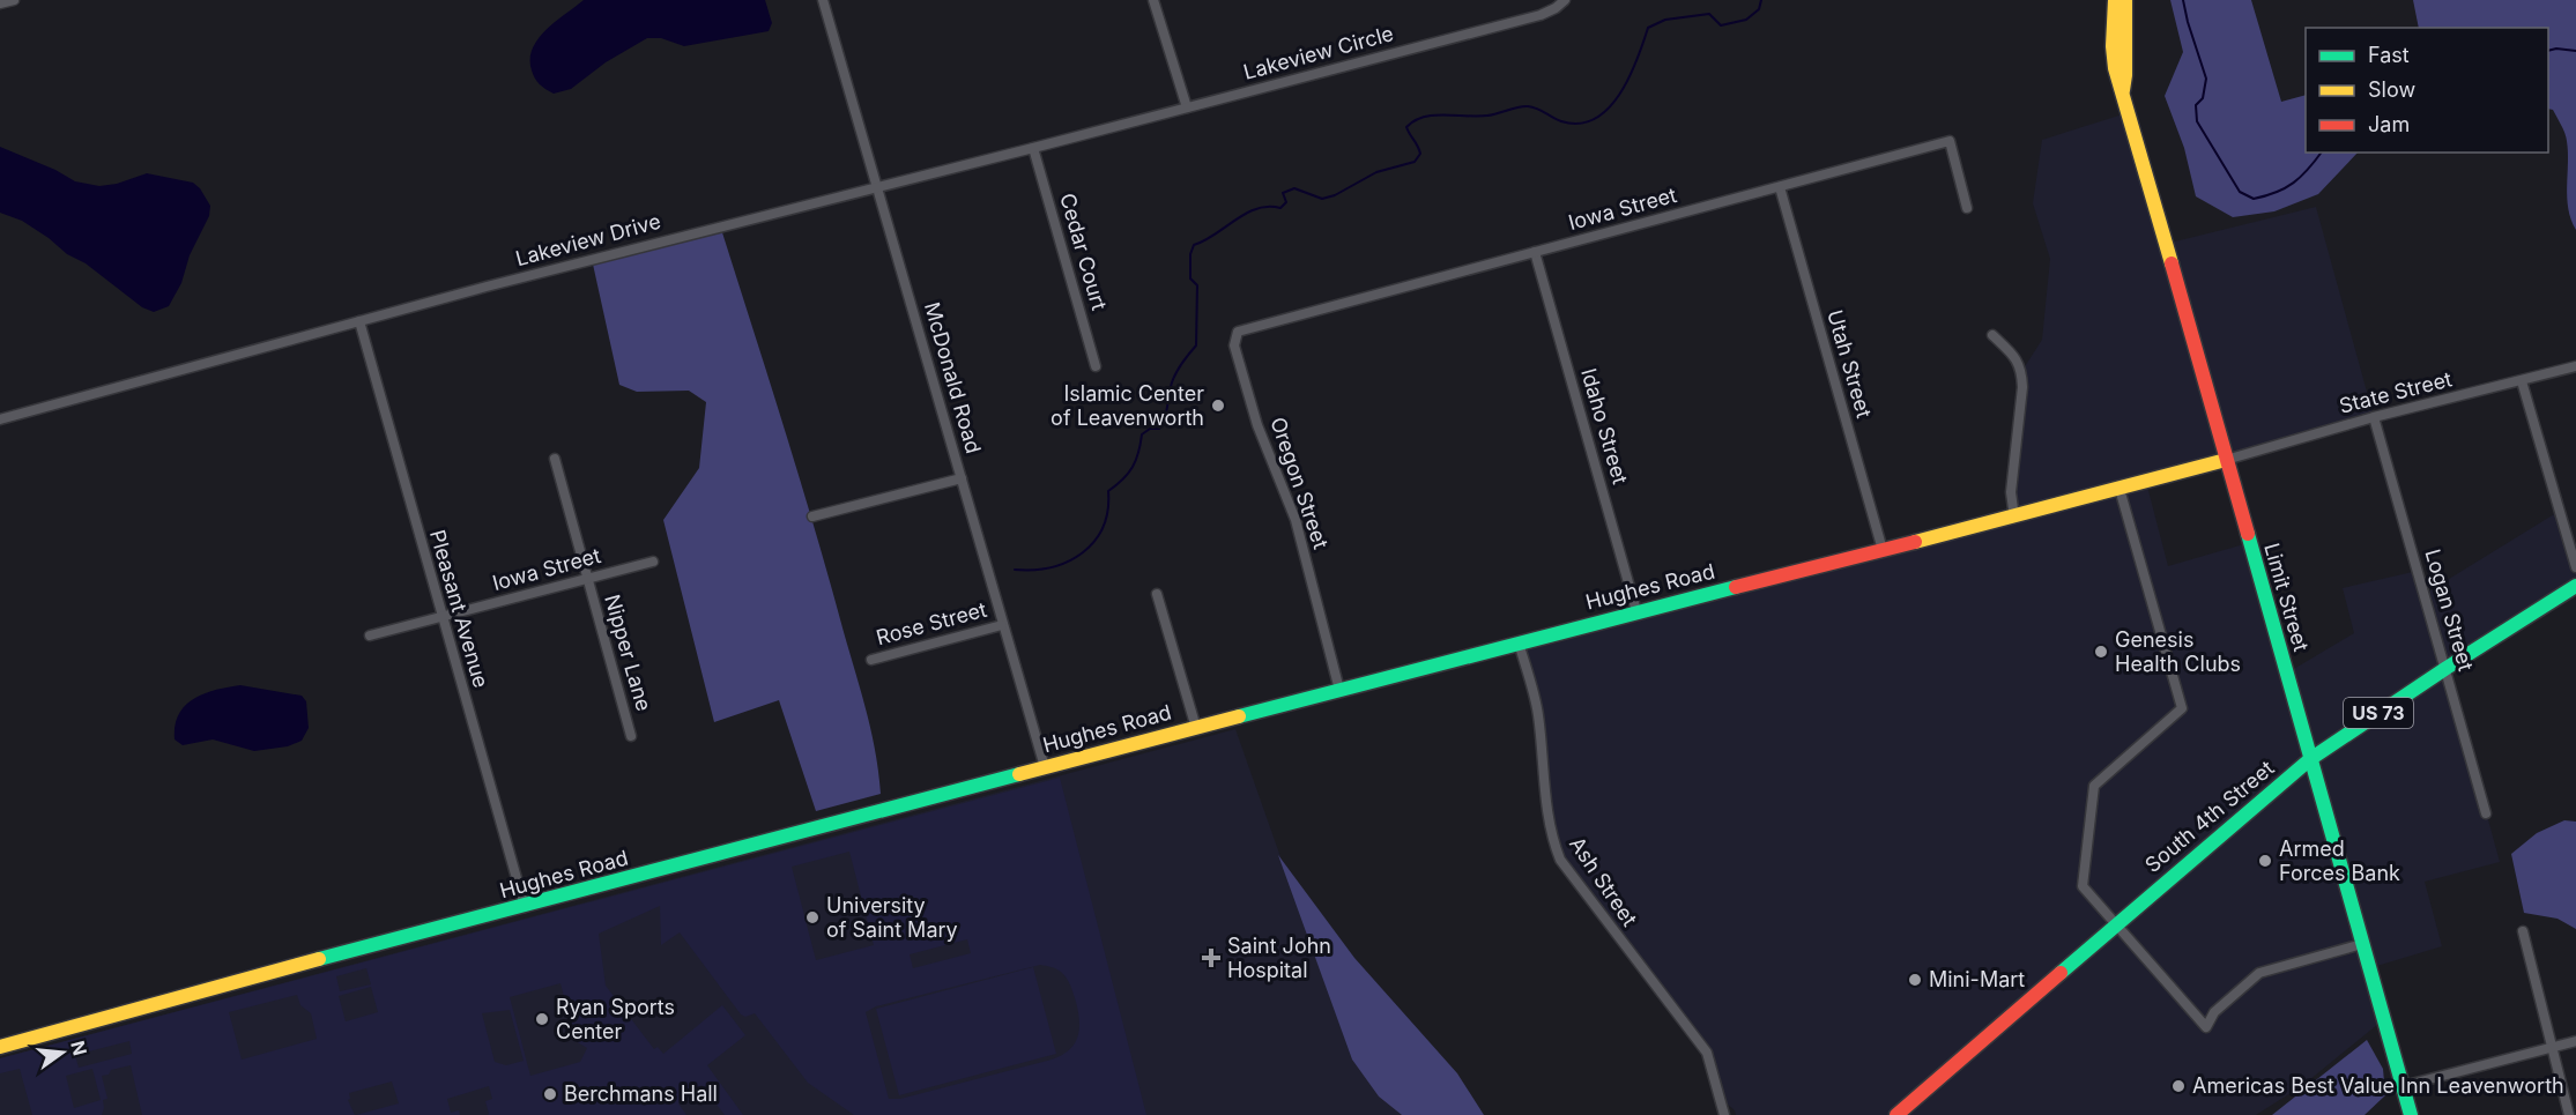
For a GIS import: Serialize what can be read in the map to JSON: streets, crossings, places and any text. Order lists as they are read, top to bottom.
{
  "streets": {
    "main road": [
      "Hughes Road",
      "Limit Street",
      "US 73",
      "South 4th Street"
    ],
    "street": [
      "Lakeview Circle",
      "Iowa Street",
      "Lakeview Drive",
      "Cedar Court",
      "Utah Street",
      "McDonald Road",
      "State Street",
      "Idaho Street",
      "Oregon Street",
      "Pleasant Avenue",
      "Logan Street",
      "Rose Street",
      "Nipper Lane",
      "Ash Street"
    ]
  },
  "crossings": [
    ["Lakeview Circle", "Lakeview Drive"],
    ["Iowa Street", "Utah Street"],
    ["Iowa Street", "Idaho Street"],
    ["Iowa Street", "Oregon Street"],
    ["Iowa Street", "Pleasant Avenue"],
    ["Iowa Street", "Nipper Lane"],
    ["Lakeview Drive", "Cedar Court"],
    ["Lakeview Drive", "McDonald Road"],
    ["Lakeview Drive", "Pleasant Avenue"],
    ["Utah Street", "Hughes Road"],
    ["McDonald Road", "Hughes Road"],
    ["McDonald Road", "Rose Street"],
    ["State Street", "Hughes Road"],
    ["State Street", "Limit Street"],
    ["State Street", "Logan Street"],
    ["Idaho Street", "Hughes Road"],
    ["Oregon Street", "Hughes Road"],
    ["Hughes Road", "Limit Street"],
    ["Hughes Road", "Pleasant Avenue"],
    ["Hughes Road", "Ash Street"],
    ["Limit Street", "South 4th Street"],
    ["Logan Street", "South 4th Street"]
  ],
  "places": {
    "other": [
      "Islamic Center of Leavenworth",
      "Genesis Health Clubs",
      "Armed Forces Bank",
      "University of Saint Mary",
      "Mini-Mart",
      "Ryan Sports Center",
      "Americas Best Value Inn Leavenworth",
      "Berchmans Hall"
    ],
    "health": ["Saint John Hospital"]
  },
  "legend": ["Fast", "Slow", "Jam"],
  "north": "right"
}
